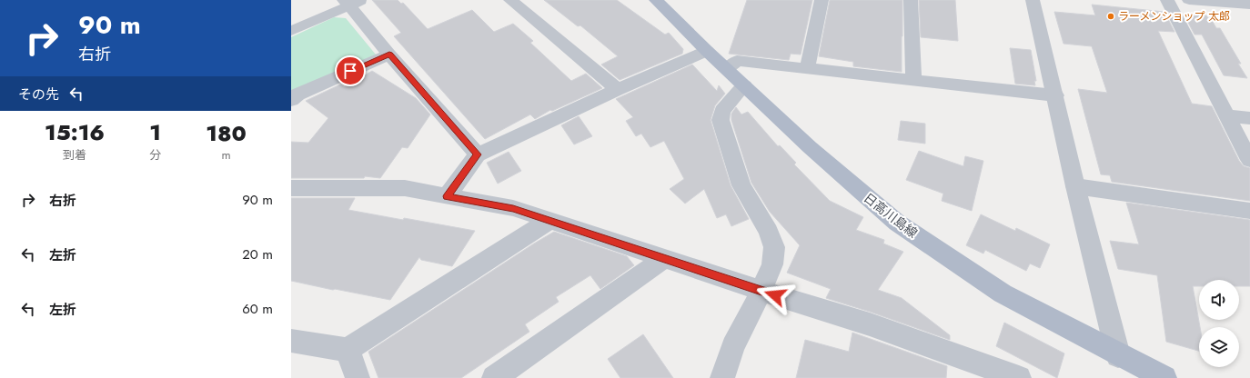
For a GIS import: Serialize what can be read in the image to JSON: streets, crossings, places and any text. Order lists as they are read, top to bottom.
{
  "streets": {
    "main road": ["日高川島線"]
  },
  "places": ["ラーメンショップ 太郎"],
  "page": {
    "turn": ["90 m", "右折"],
    "then": "その先",
    "eta": [
      "15:16",
      "到着",
      "1",
      "分",
      "180",
      "m"
    ],
    "list": [
      {
        "name": "右折",
        "value": "90 m"
      },
      {
        "name": "左折",
        "value": "20 m"
      },
      {
        "name": "左折",
        "value": "60 m"
      }
    ]
  }
}
